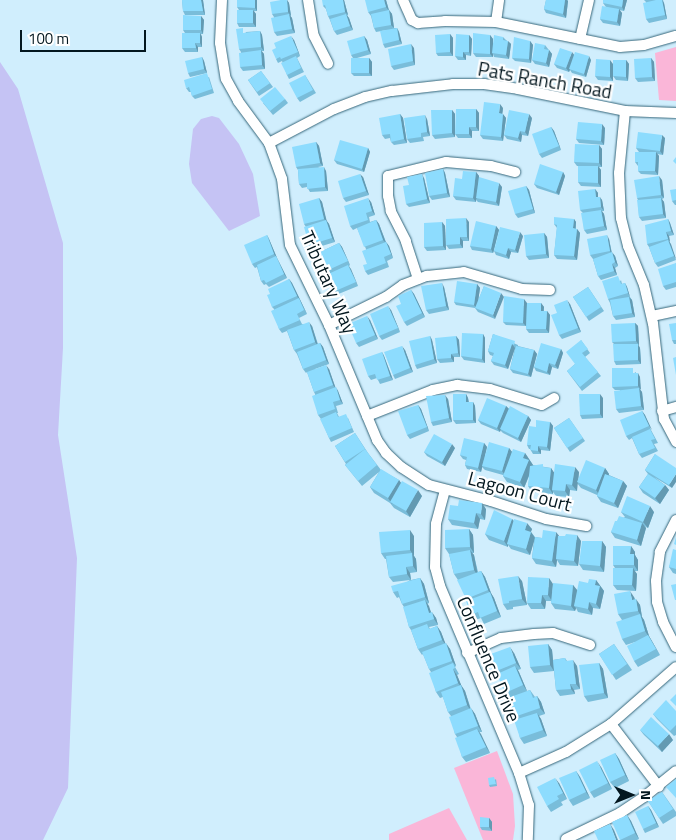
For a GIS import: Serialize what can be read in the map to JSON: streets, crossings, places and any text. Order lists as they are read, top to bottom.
{
  "streets": {
    "street": [
      "Pats Ranch Road",
      "Tributary Way",
      "Lagoon Court",
      "Confluence Drive"
    ]
  },
  "crossings": [
    ["Pats Ranch Road", "Tributary Way"],
    ["Tributary Way", "Lagoon Court"],
    ["Tributary Way", "Confluence Drive"],
    ["Lagoon Court", "Confluence Drive"]
  ],
  "scale_bar": "100 m",
  "north": "right"
}
